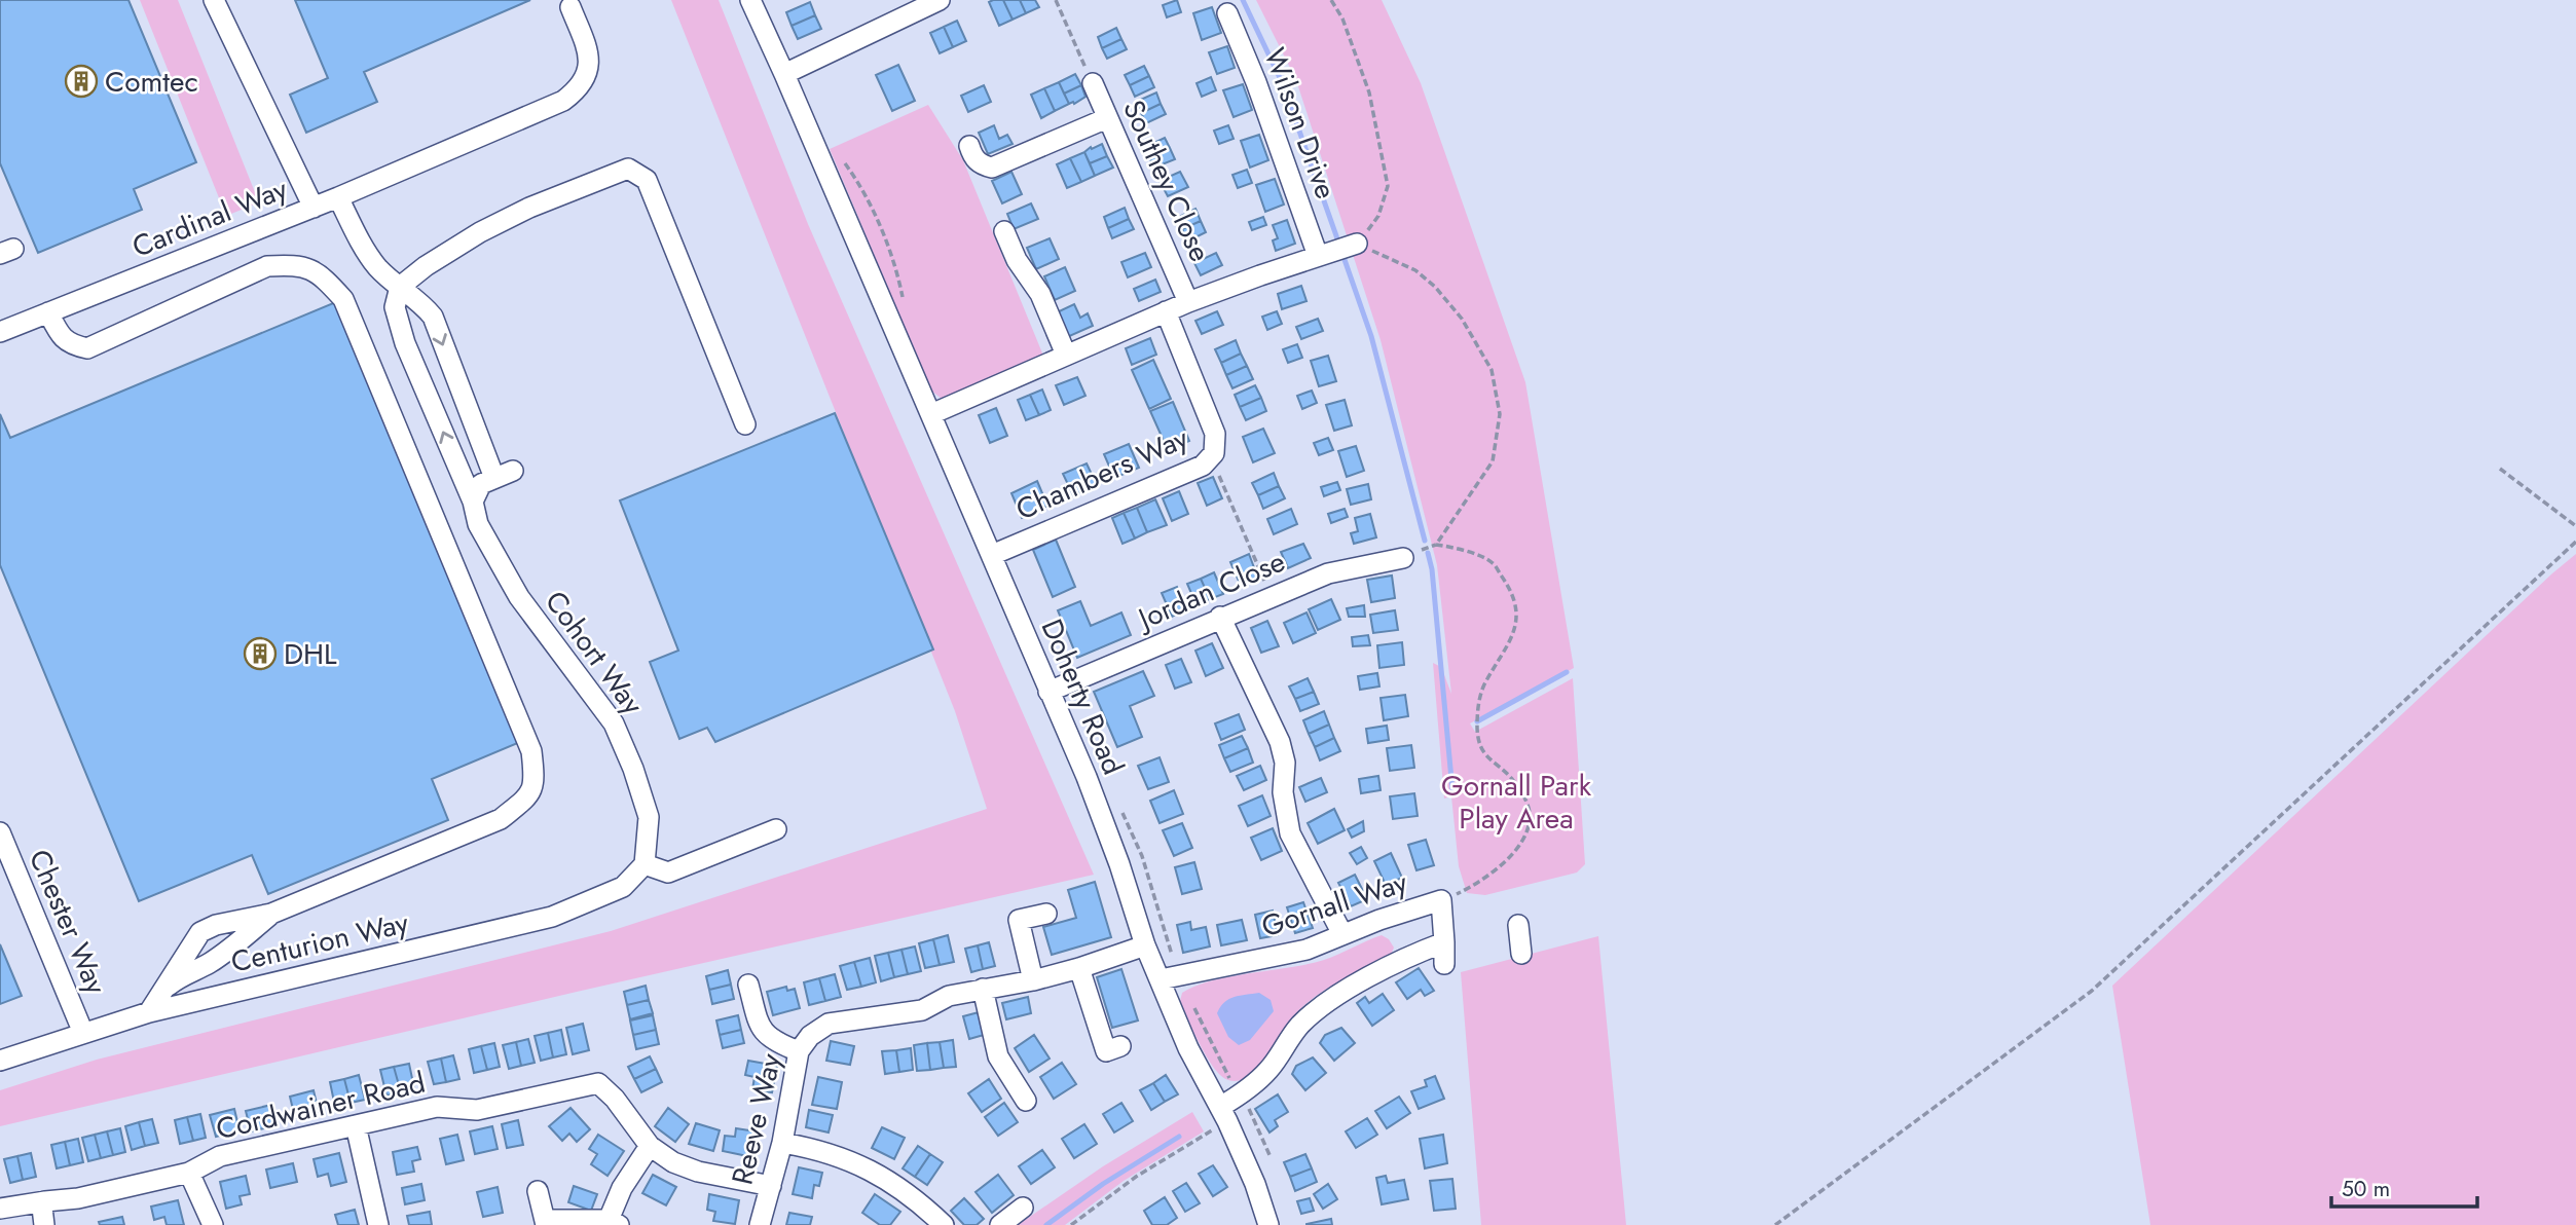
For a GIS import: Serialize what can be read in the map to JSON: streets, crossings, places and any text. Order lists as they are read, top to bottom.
{
  "streets": {
    "street": [
      "Wilson Drive",
      "Southey Close",
      "Cardinal Way",
      "Chambers Way",
      "Jordan Close",
      "Cohort Way",
      "Doherty Road",
      "Gornall Way",
      "Chester Way",
      "Centurion Way",
      "Cordwainer Road",
      "Reeve Way"
    ]
  },
  "crossings": [
    ["Chambers Way", "Doherty Road"],
    ["Jordan Close", "Doherty Road"],
    ["Cohort Way", "Centurion Way"],
    ["Doherty Road", "Gornall Way"],
    ["Doherty Road", "Reeve Way"],
    ["Chester Way", "Centurion Way"],
    ["Cordwainer Road", "Reeve Way"]
  ],
  "one_way": ["Cohort Way"],
  "parks": ["Gornall Park Play Area"],
  "places": {
    "building": ["Comtec", "DHL"]
  },
  "scale_bar": "50 m"
}
